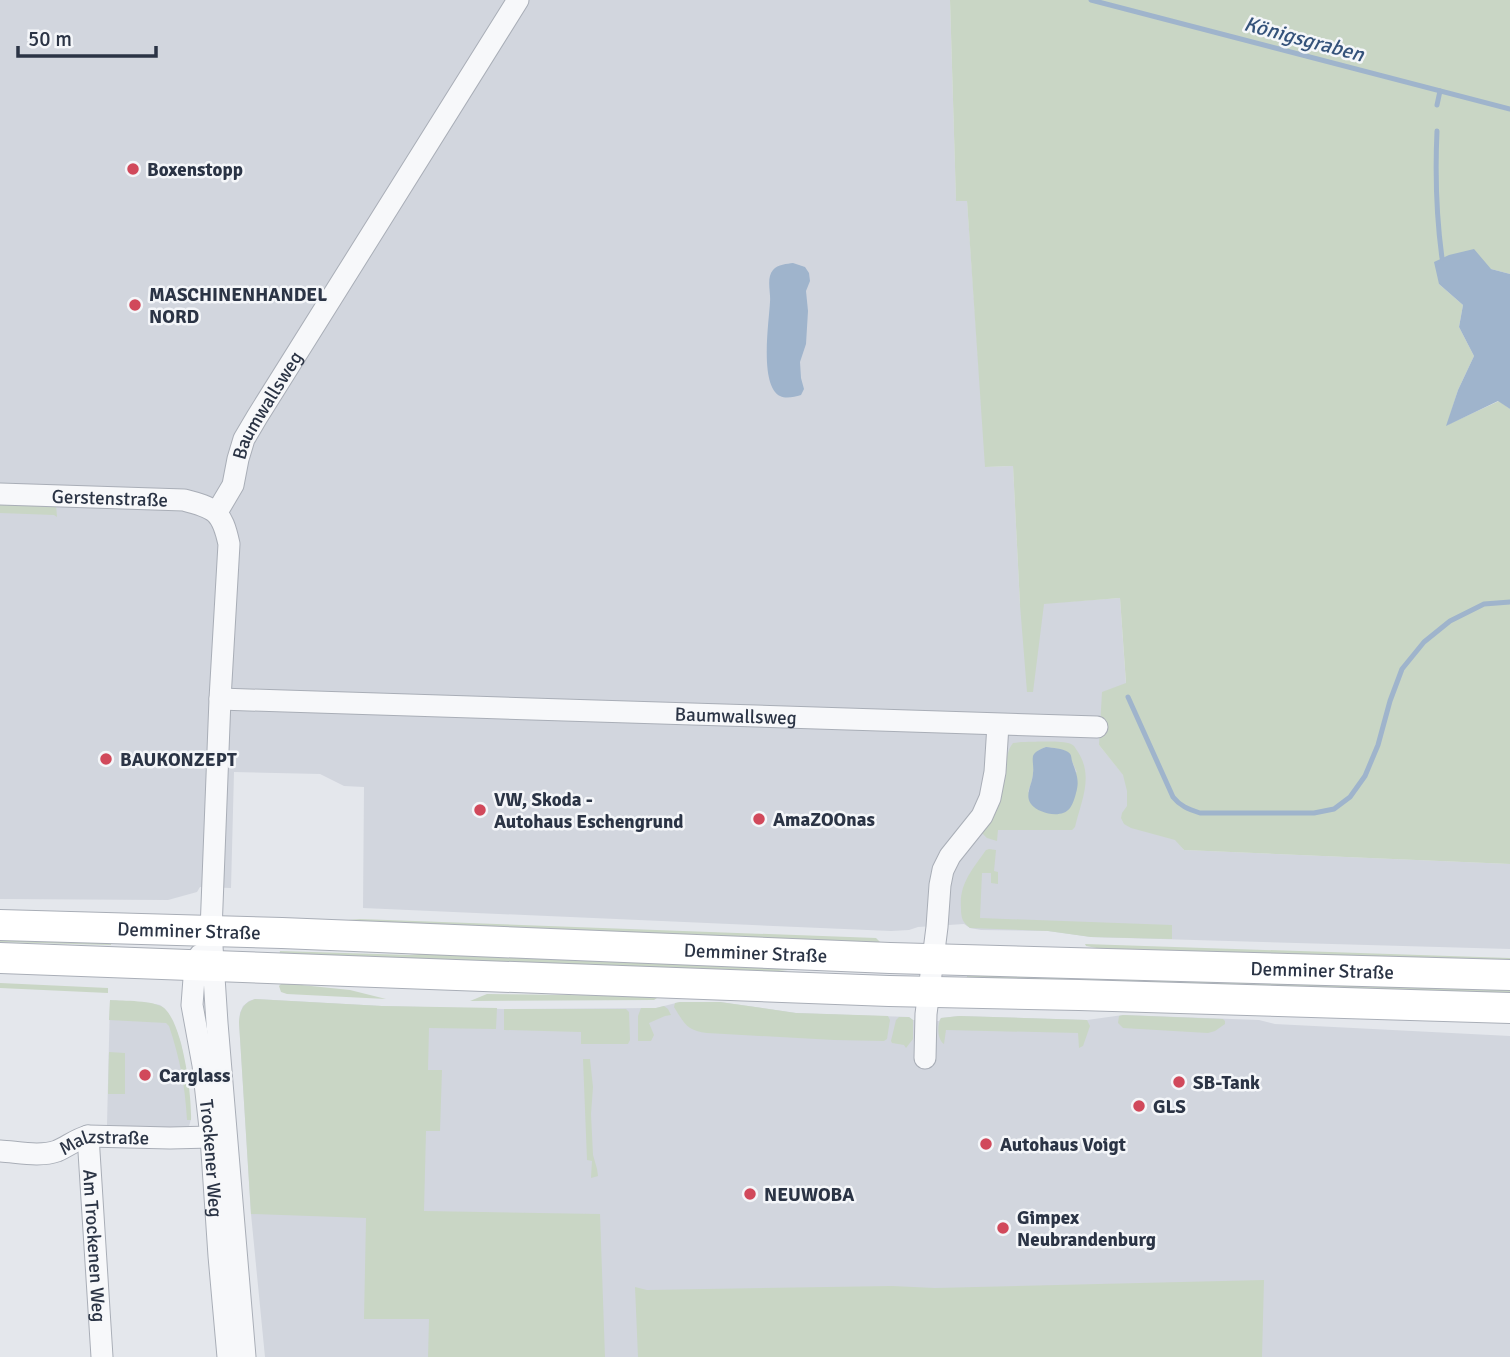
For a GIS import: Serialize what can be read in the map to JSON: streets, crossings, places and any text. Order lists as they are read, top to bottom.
{
  "streets": {
    "main road": ["Demminer Straße"],
    "street": [
      "Baumwallsweg",
      "Gerstenstraße",
      "Malzstraße",
      "Trockener Weg",
      "Am Trockenen Weg"
    ]
  },
  "crossings": [
    ["Baumwallsweg", "Gerstenstraße"],
    ["Demminer Straße", "Trockener Weg"],
    ["Malzstraße", "Trockener Weg"],
    ["Malzstraße", "Am Trockenen Weg"]
  ],
  "water": ["Königsgraben"],
  "places": [
    "Boxenstopp",
    "MASCHINENHANDEL NORD",
    "BAUKONZEPT",
    "VW, Skoda - Autohaus Eschengrund",
    "AmaZOOnas",
    "Carglass",
    "SB-Tank",
    "GLS",
    "Autohaus Voigt",
    "NEUWOBA",
    "Gimpex Neubrandenburg"
  ],
  "scale_bar": "50 m"
}
